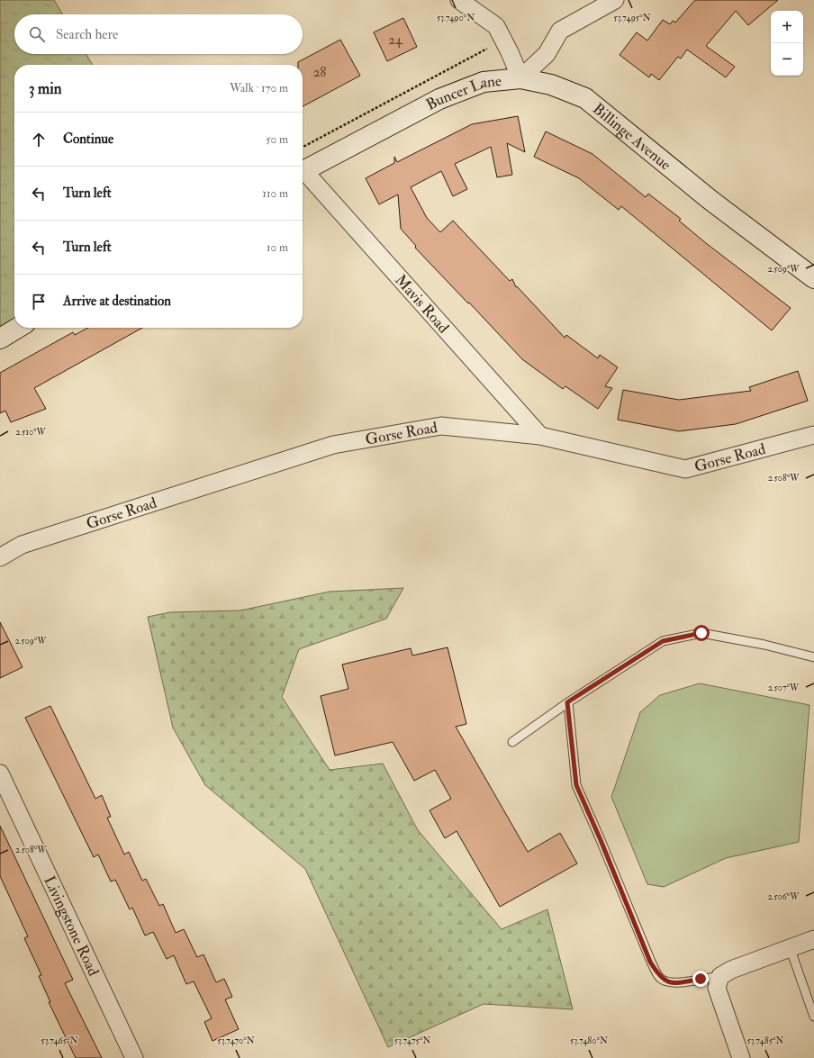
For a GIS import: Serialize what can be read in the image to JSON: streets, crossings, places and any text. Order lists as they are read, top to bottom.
{
  "streets": {
    "main road": ["Buncer Lane", "Billinge Avenue"],
    "street": ["Mavis Road", "Gorse Road", "Livingstone Road"]
  },
  "crossings": [
    ["Buncer Lane", "Billinge Avenue"],
    ["Mavis Road", "Gorse Road"]
  ],
  "house_numbers": ["24", "28"],
  "page": {
    "map_buttons": ["+", "−"],
    "search": "Search here",
    "heading": ["3 min", "Walk · 170 m"],
    "list": [
      ["Continue", "50 m"],
      ["Turn left", "110 m"],
      ["Turn left", "10 m"],
      "Arrive at destination"
    ]
  },
  "coordinates": [
    "53.7490°N",
    "53.7495°N",
    "2.509°W",
    "2.510°W",
    "2.508°W",
    "2.507°W",
    "2.506°W",
    "53.7465°N",
    "53.7470°N",
    "53.7475°N",
    "53.7480°N",
    "53.7485°N"
  ]
}
